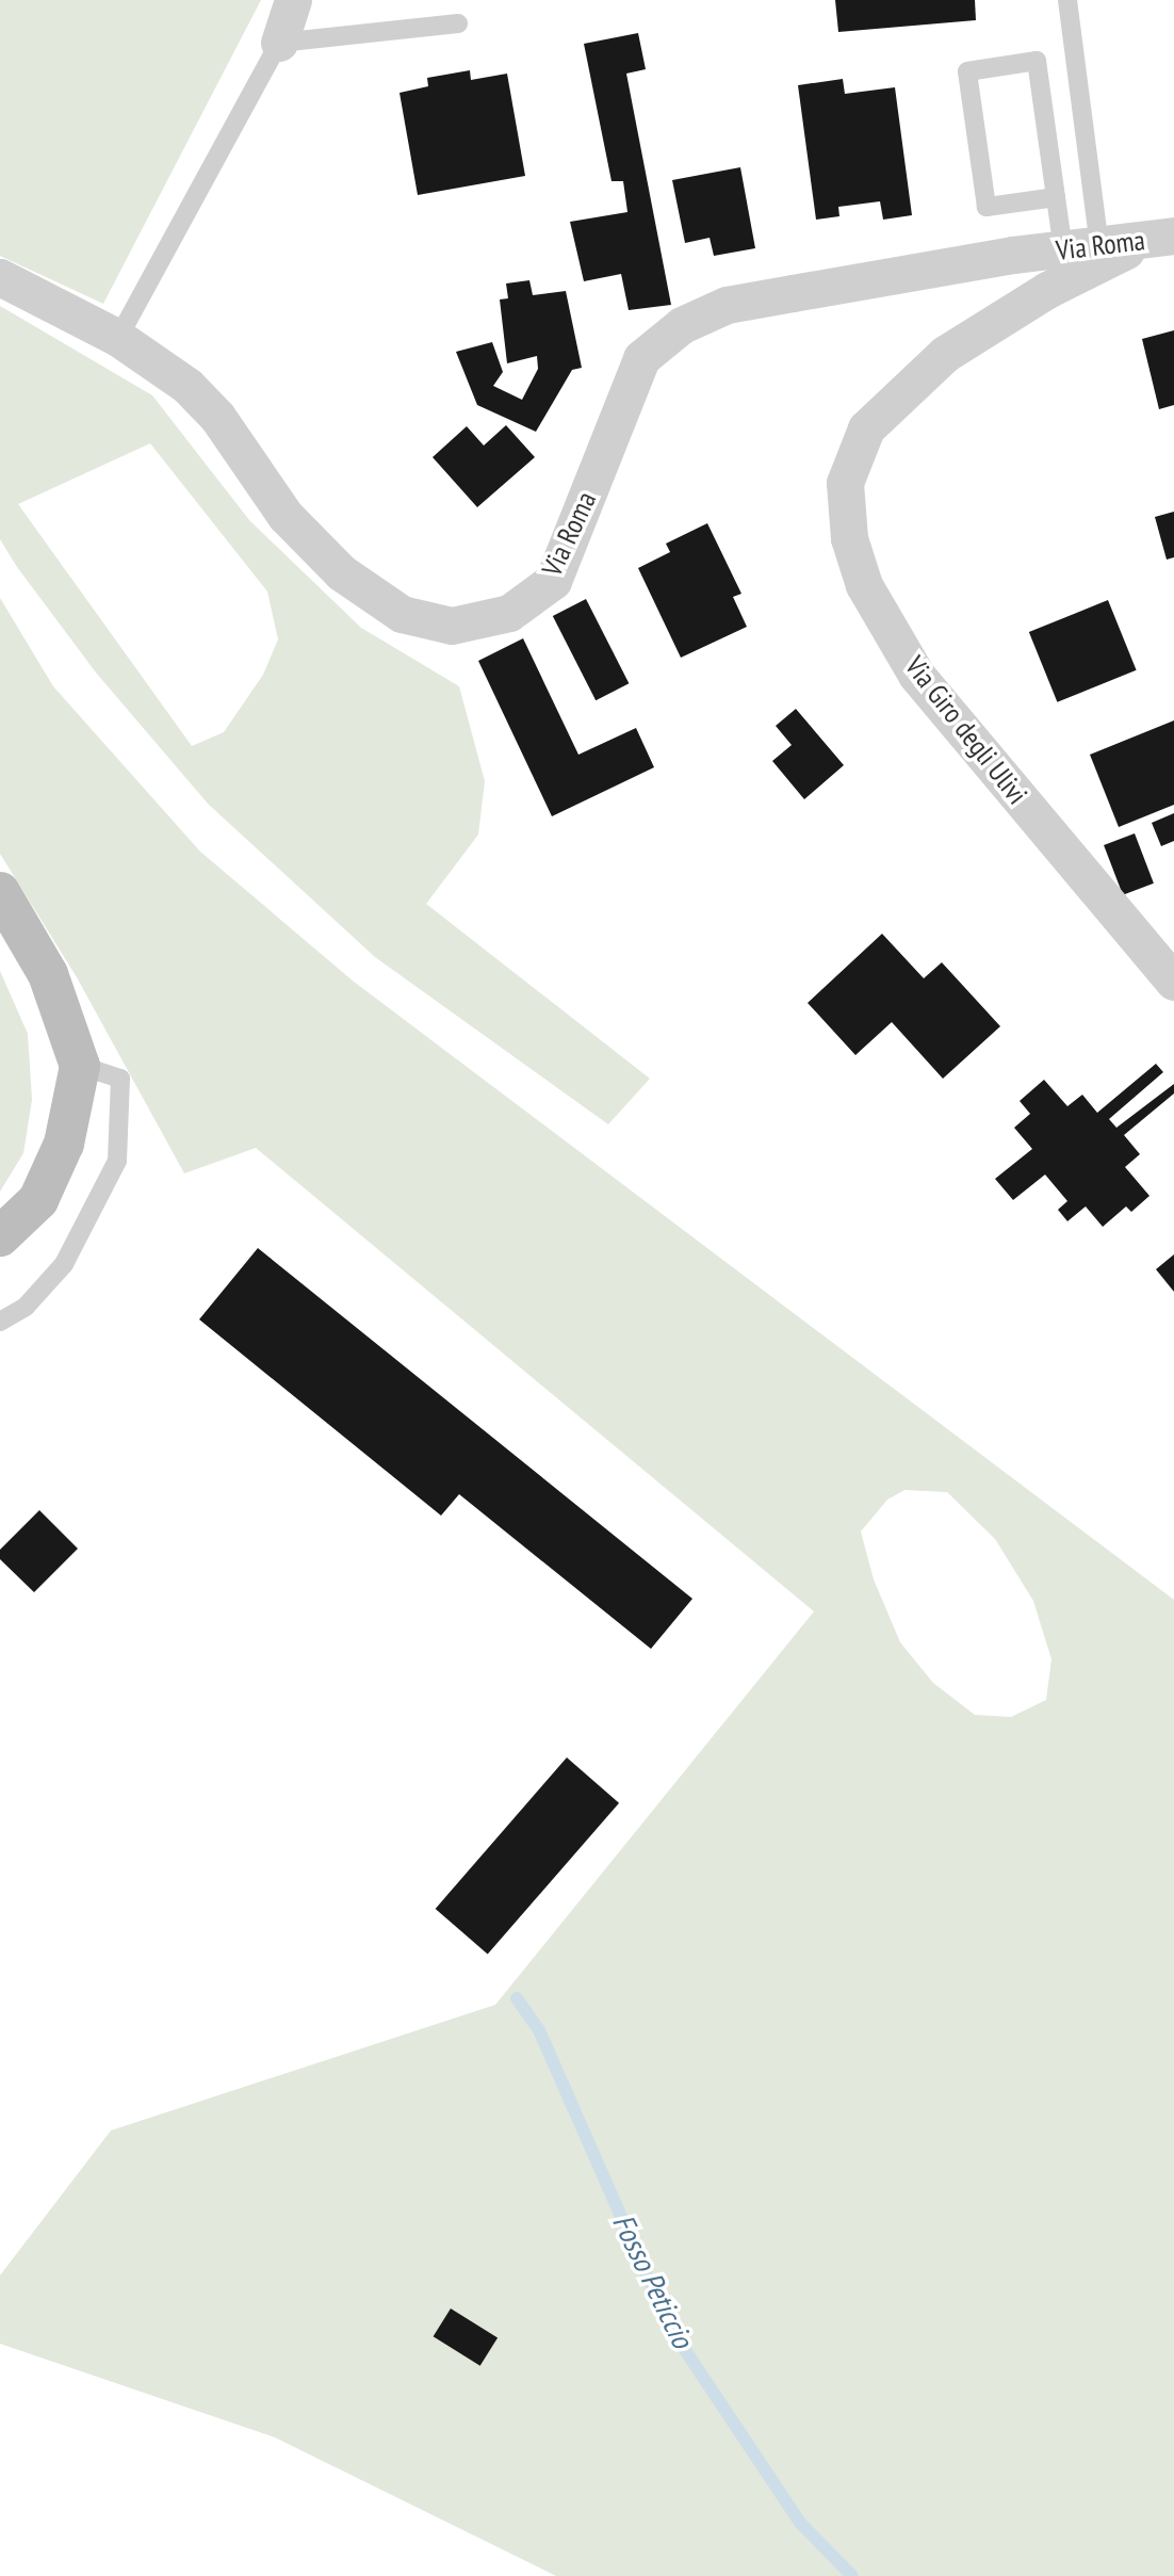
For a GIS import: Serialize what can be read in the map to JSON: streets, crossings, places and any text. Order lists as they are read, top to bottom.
{
  "streets": {
    "street": ["Via Roma", "Via Giro degli Ulivi"]
  },
  "crossings": [
    ["Via Roma", "Via Giro degli Ulivi"]
  ],
  "water": ["Fosso Peticcio"]
}
